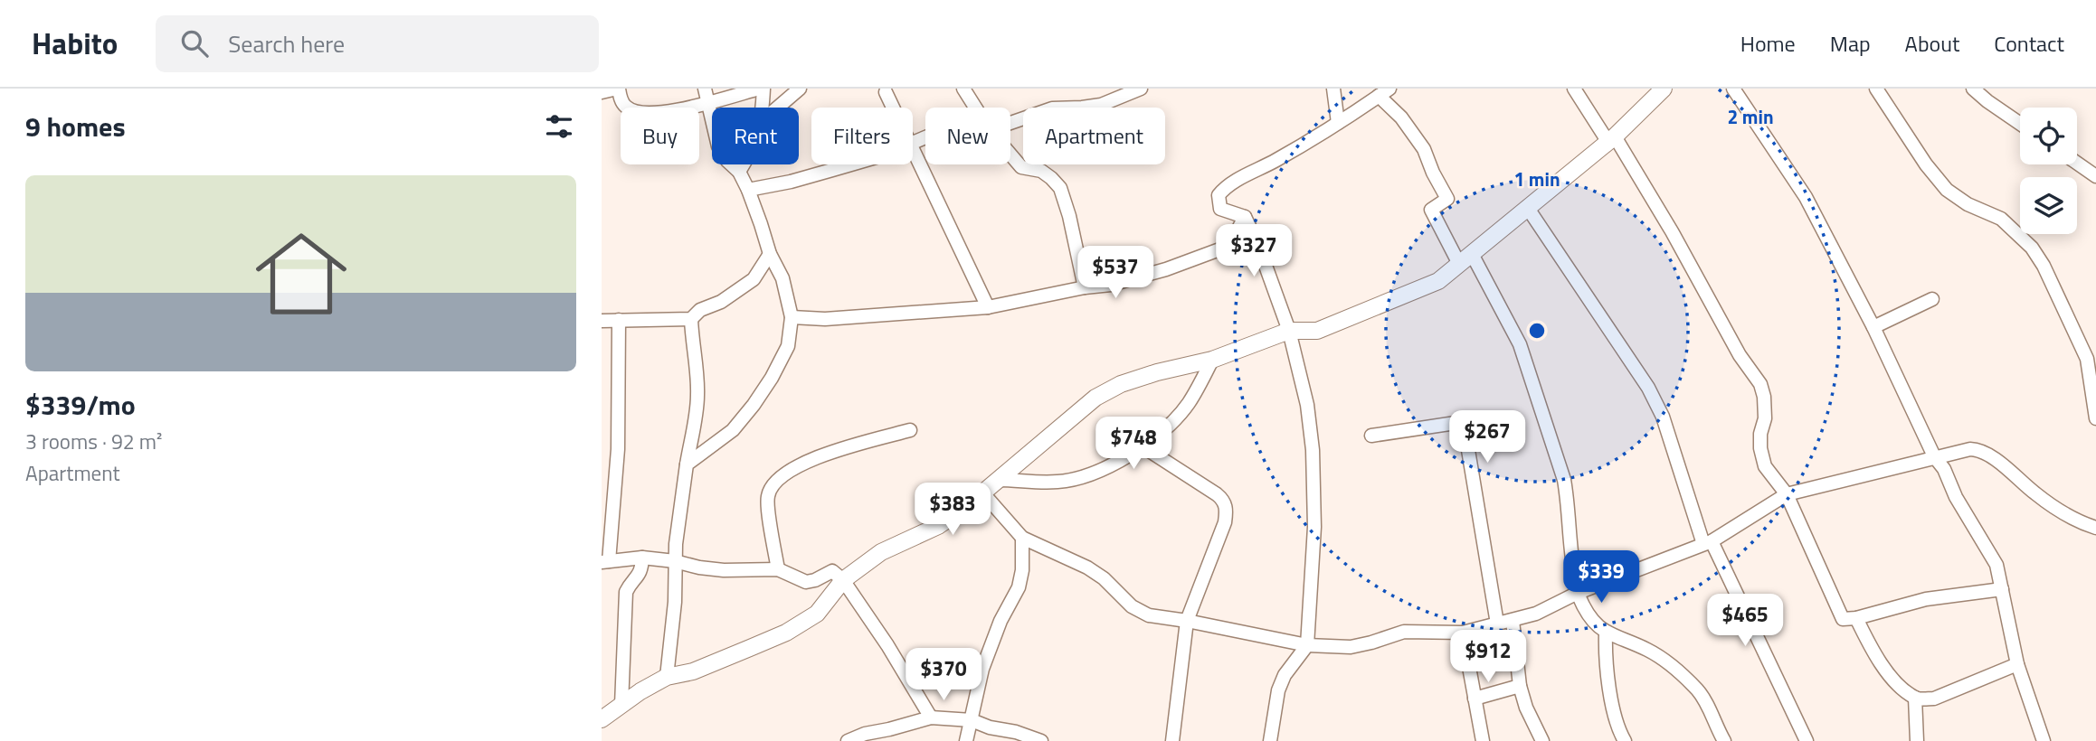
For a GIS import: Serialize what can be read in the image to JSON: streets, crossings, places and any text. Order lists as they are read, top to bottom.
{
  "page": {
    "header": "Habito",
    "search": "Search here",
    "nav": [
      "Home",
      "Map",
      "About",
      "Contact"
    ],
    "heading": "9 homes",
    "chip": [
      "Buy",
      "Rent",
      "Filters",
      "New",
      "Apartment"
    ],
    "list": [
      {
        "name": "$339/mo",
        "note": "3 rooms · 92 m² · Apartment"
      }
    ],
    "price": [
      "$327",
      "$537",
      "$267",
      "$748",
      "$383",
      "$339",
      "$465",
      "$912",
      "$370"
    ]
  },
  "rings": ["2 min", "1 min"]
}
